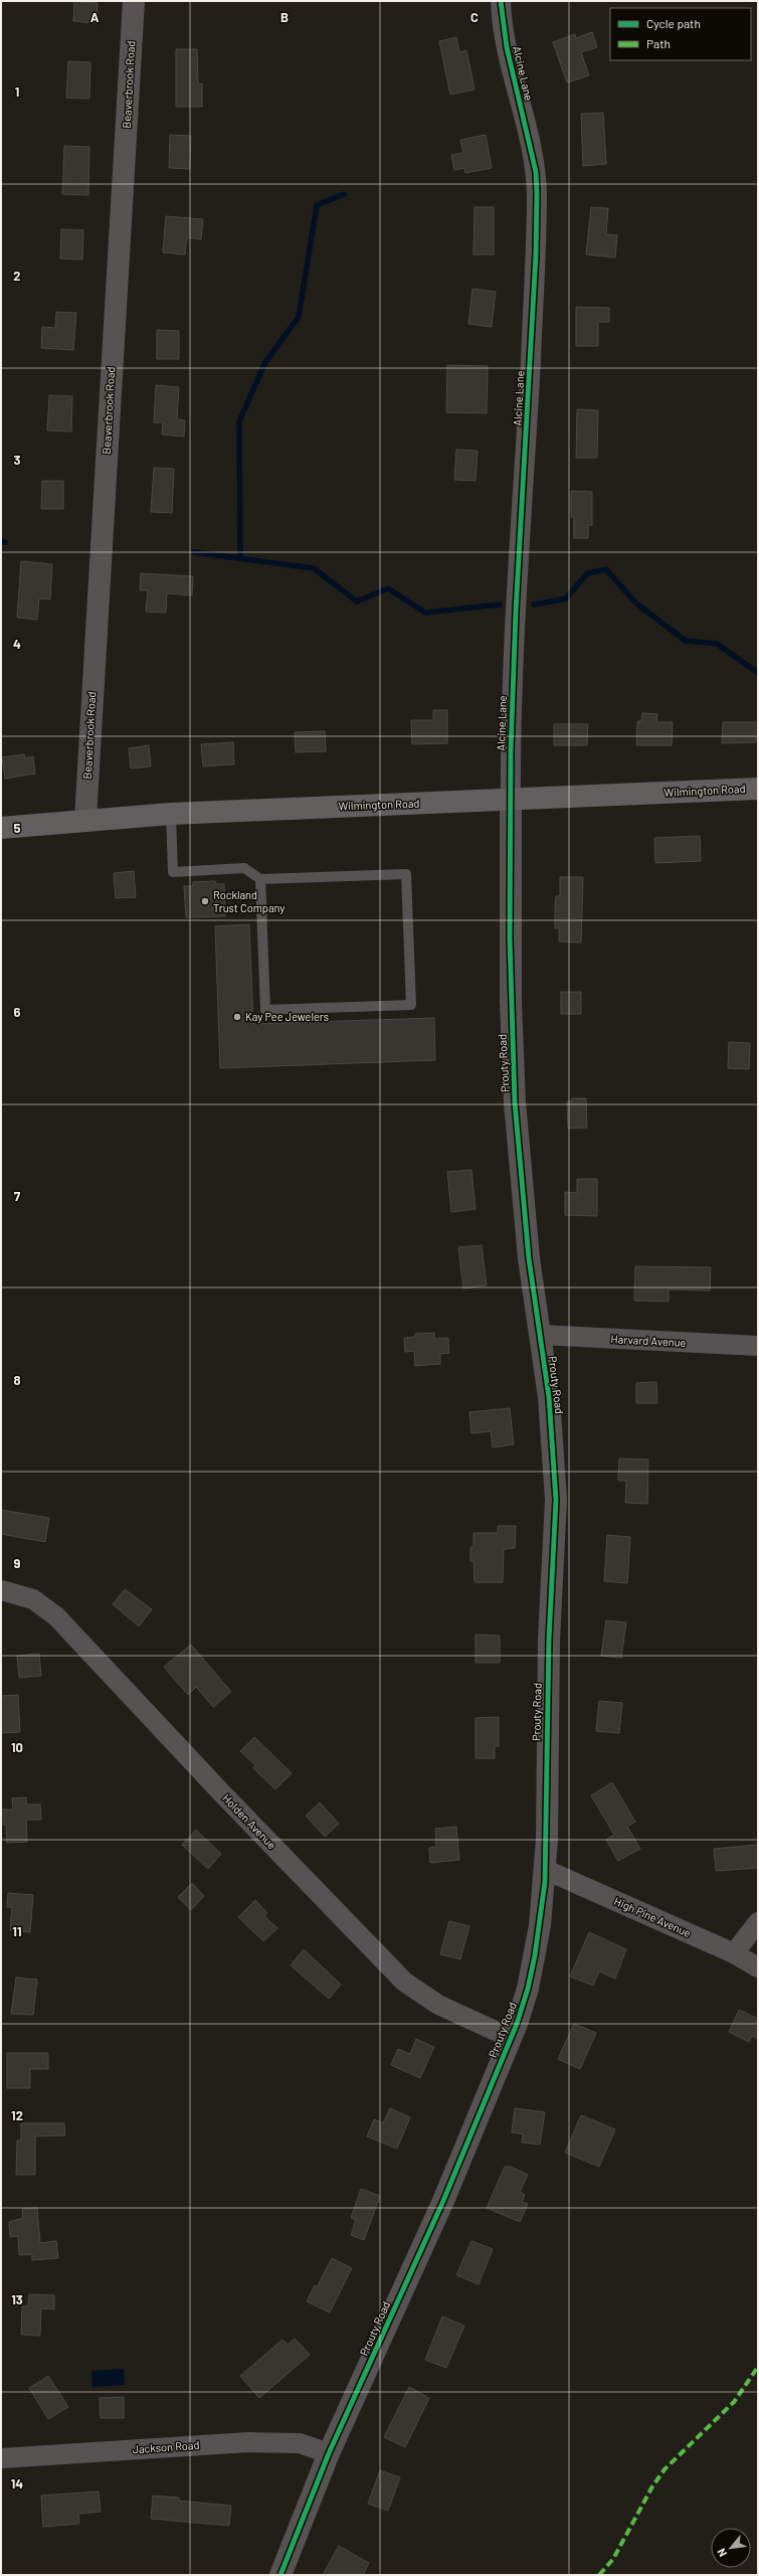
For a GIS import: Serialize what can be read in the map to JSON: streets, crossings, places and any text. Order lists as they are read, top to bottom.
{
  "streets": {
    "main road": ["Wilmington Road"],
    "street": [
      "Alcine Lane",
      "Beaverbrook Road",
      "Prouty Road",
      "Harvard Avenue",
      "Holden Avenue",
      "High Pine Avenue",
      "Jackson Road"
    ]
  },
  "crossings": [
    ["Alcine Lane", "Wilmington Road"],
    ["Alcine Lane", "Prouty Road"],
    ["Beaverbrook Road", "Wilmington Road"],
    ["Wilmington Road", "Prouty Road"],
    ["Prouty Road", "Harvard Avenue"],
    ["Prouty Road", "Holden Avenue"],
    ["Prouty Road", "High Pine Avenue"],
    ["Prouty Road", "Jackson Road"]
  ],
  "places": ["Rockland Trust Company", "Kay Pee Jewelers"],
  "legend": ["Cycle path", "Path"],
  "north": "bottom left",
  "grid": {
    "columns": ["A", "B", "C"],
    "rows": [
      "1",
      "2",
      "3",
      "4",
      "5",
      "6",
      "7",
      "8",
      "9",
      "10",
      "11",
      "12",
      "13",
      "14"
    ]
  }
}
